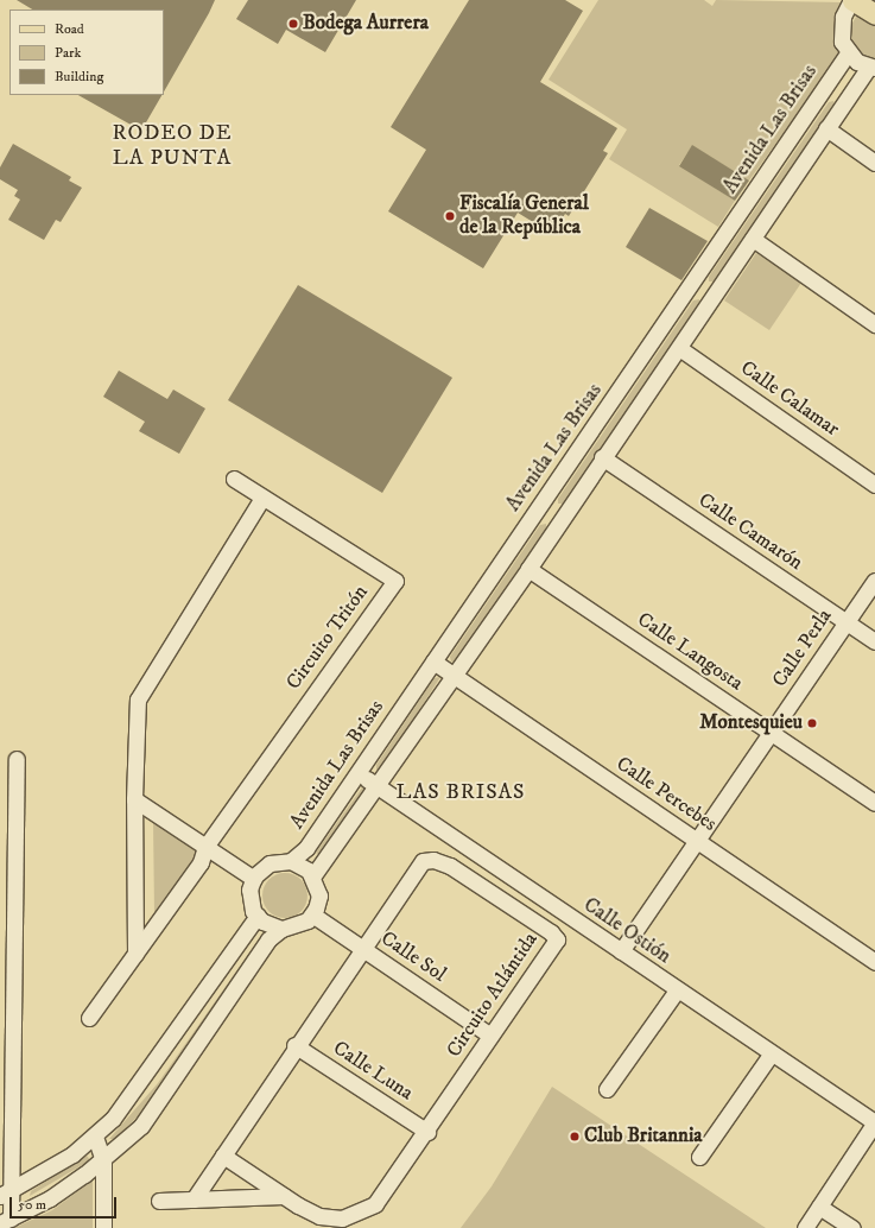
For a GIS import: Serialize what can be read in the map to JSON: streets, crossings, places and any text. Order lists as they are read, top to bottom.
{
  "streets": {
    "street": [
      "Avenida Las Brisas",
      "Calle Calamar",
      "Calle Camarón",
      "Circuito Tritón",
      "Calle Perla",
      "Calle Langosta",
      "Calle Percebes",
      "Calle Ostión",
      "Calle Sol",
      "Circuito Atlántida",
      "Calle Luna"
    ]
  },
  "crossings": [
    ["Avenida Las Brisas", "Calle Percebes"],
    ["Avenida Las Brisas", "Calle Ostión"],
    ["Avenida Las Brisas", "Calle Sol"],
    ["Calle Camarón", "Calle Perla"],
    ["Calle Perla", "Calle Langosta"],
    ["Calle Perla", "Calle Percebes"],
    ["Calle Perla", "Calle Ostión"],
    ["Calle Sol", "Circuito Atlántida"],
    ["Circuito Atlántida", "Calle Luna"]
  ],
  "districts": ["RODEO DE LA PUNTA", "LAS BRISAS"],
  "places": [
    "Bodega Aurrera",
    "Fiscalía General de la República",
    "Montesquieu",
    "Club Britannia"
  ],
  "legend": ["Road", "Park", "Building"],
  "scale_bar": "50 m"
}
